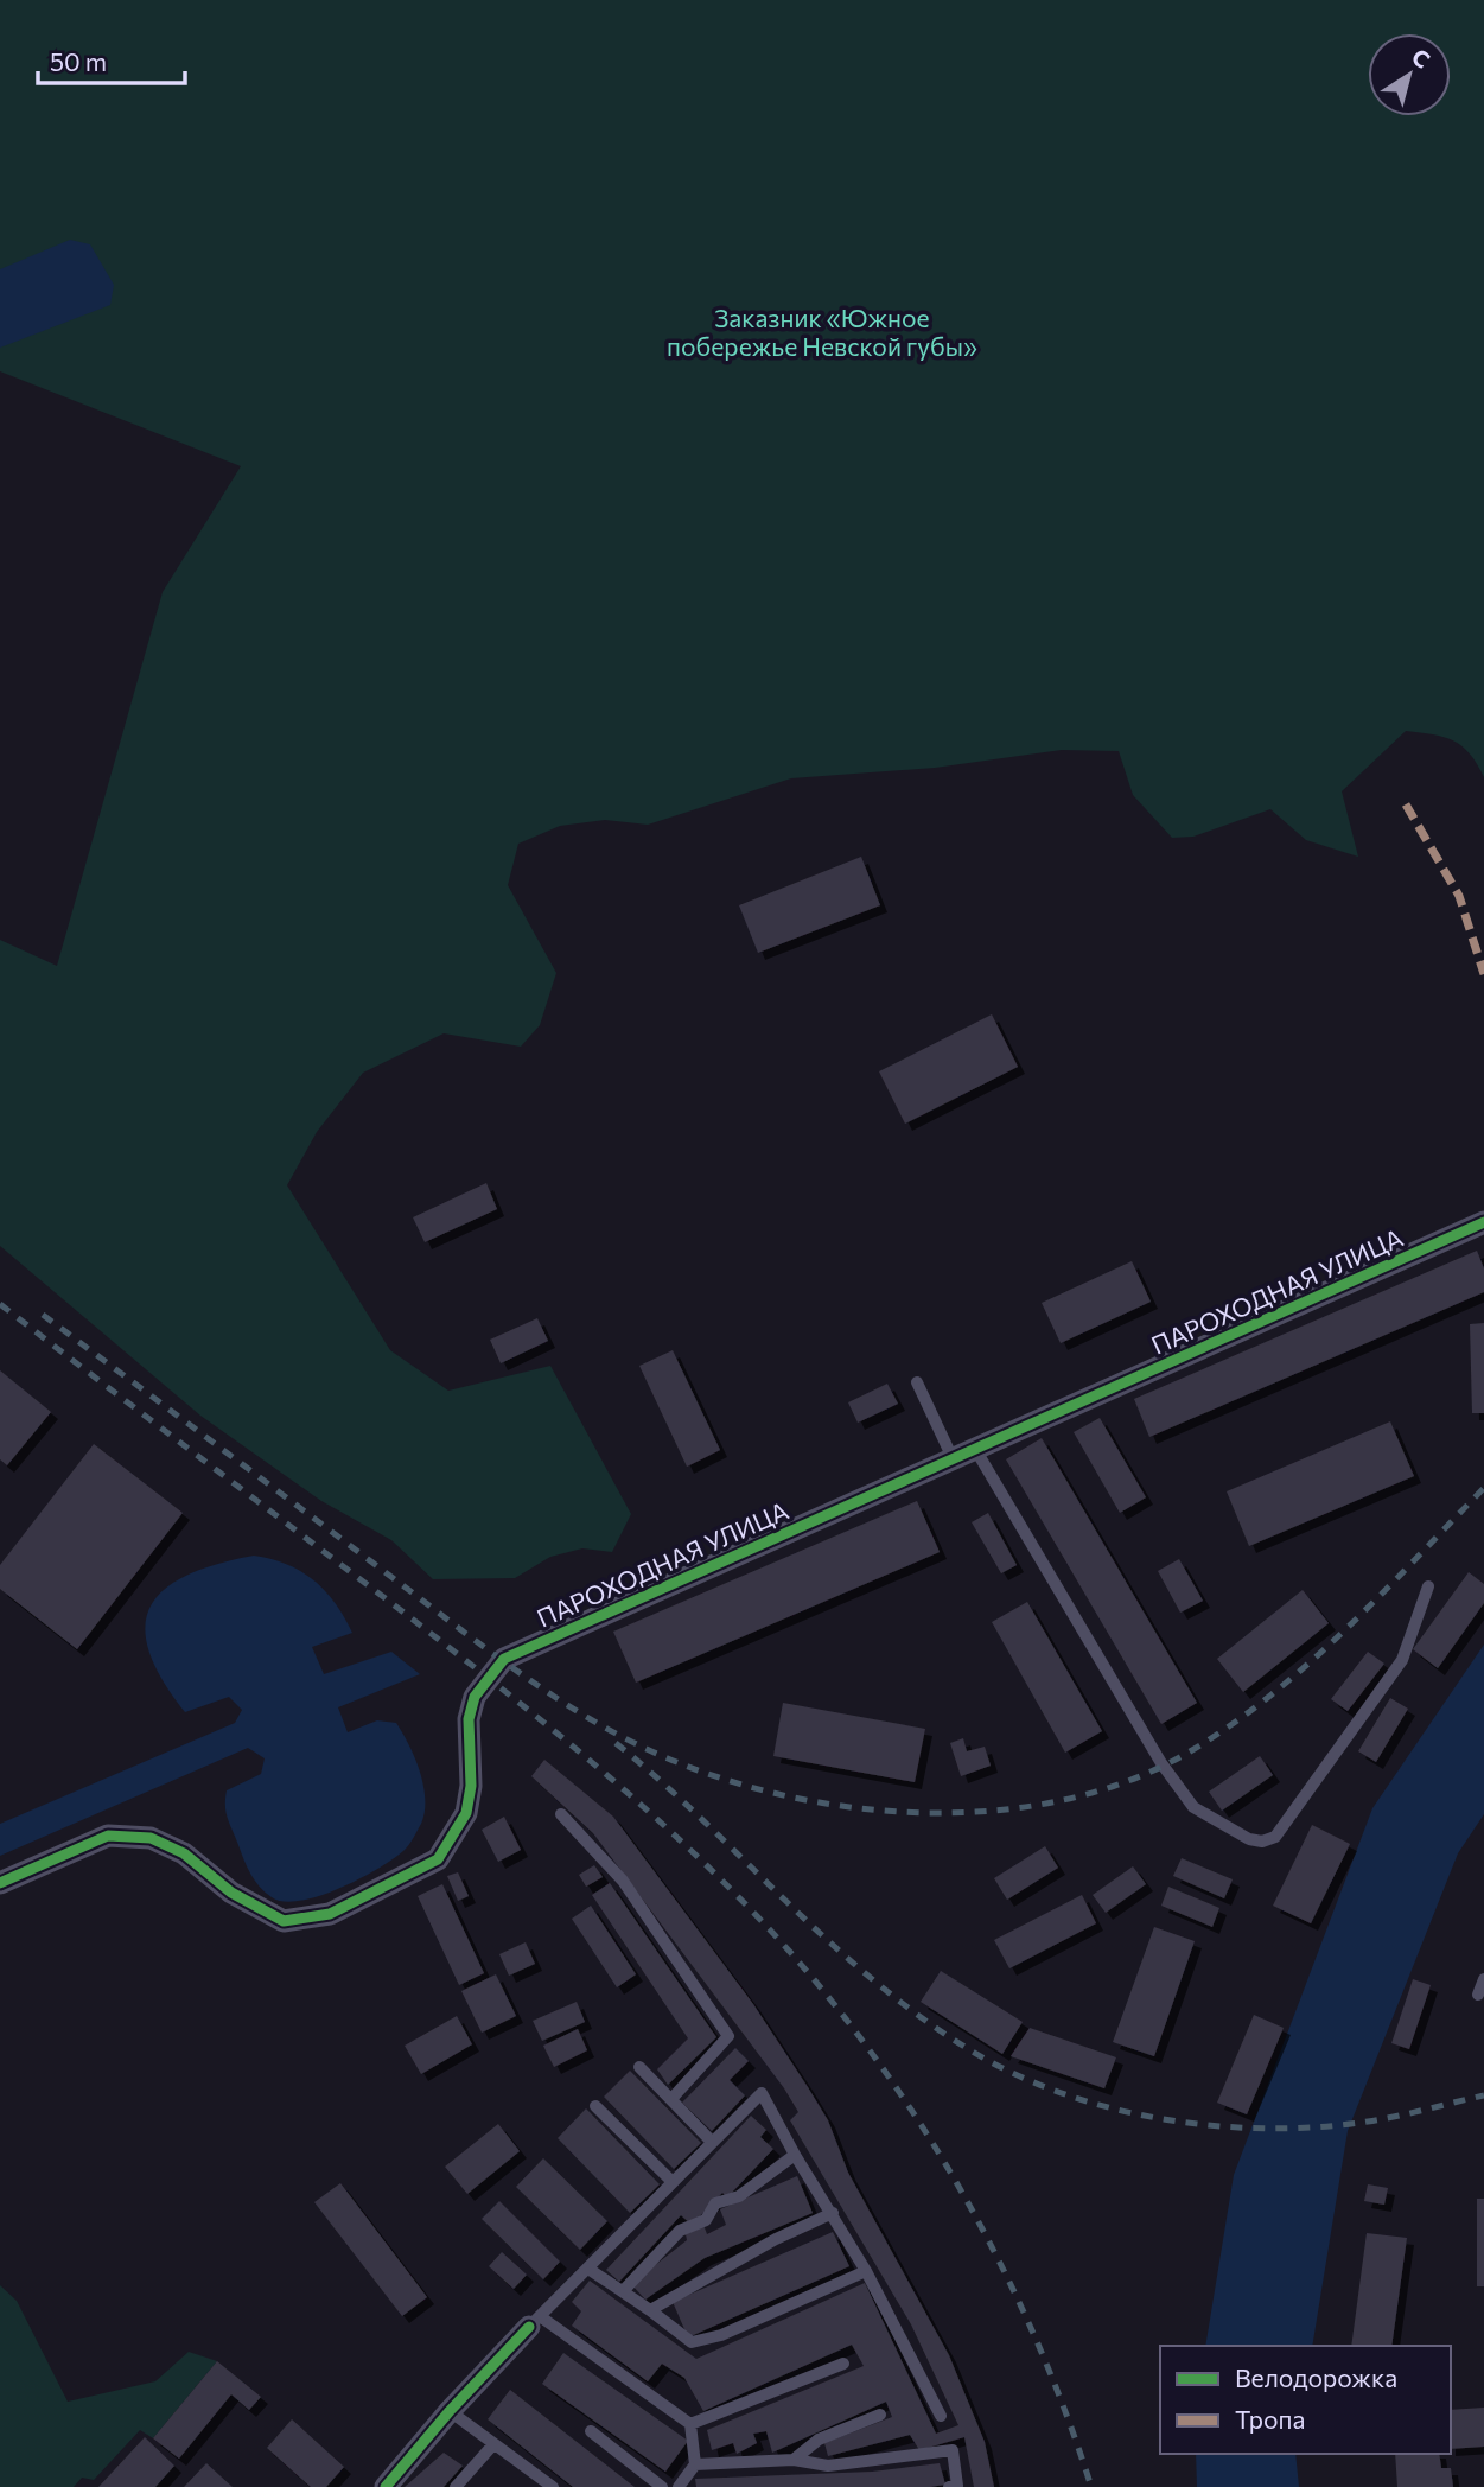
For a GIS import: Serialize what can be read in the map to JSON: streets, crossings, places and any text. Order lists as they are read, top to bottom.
{
  "streets": {
    "street": ["ПАРОХОДНАЯ УЛИЦА"]
  },
  "parks": ["Заказник «Южное побережье Невской губы»"],
  "legend": ["Велодорожка", "Тропа"],
  "scale_bar": "50 m",
  "north": "top right"
}
